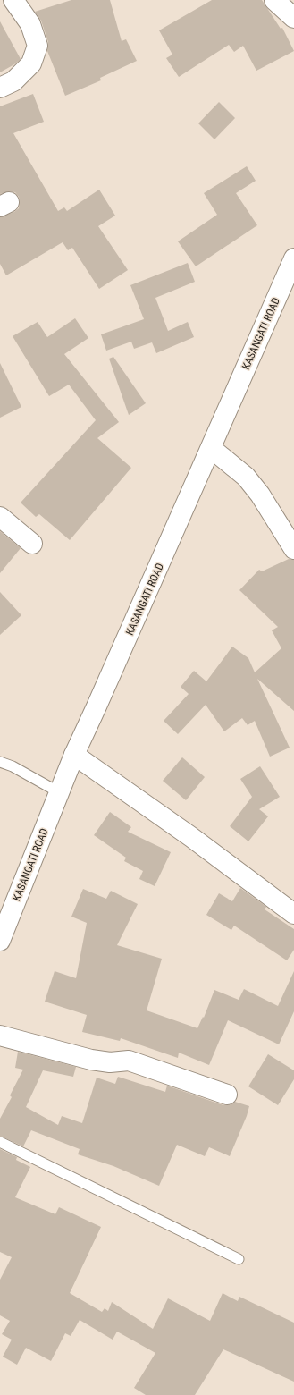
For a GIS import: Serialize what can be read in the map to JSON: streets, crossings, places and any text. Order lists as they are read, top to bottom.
{
  "streets": {
    "street": ["KASANGATI ROAD"]
  }
}
